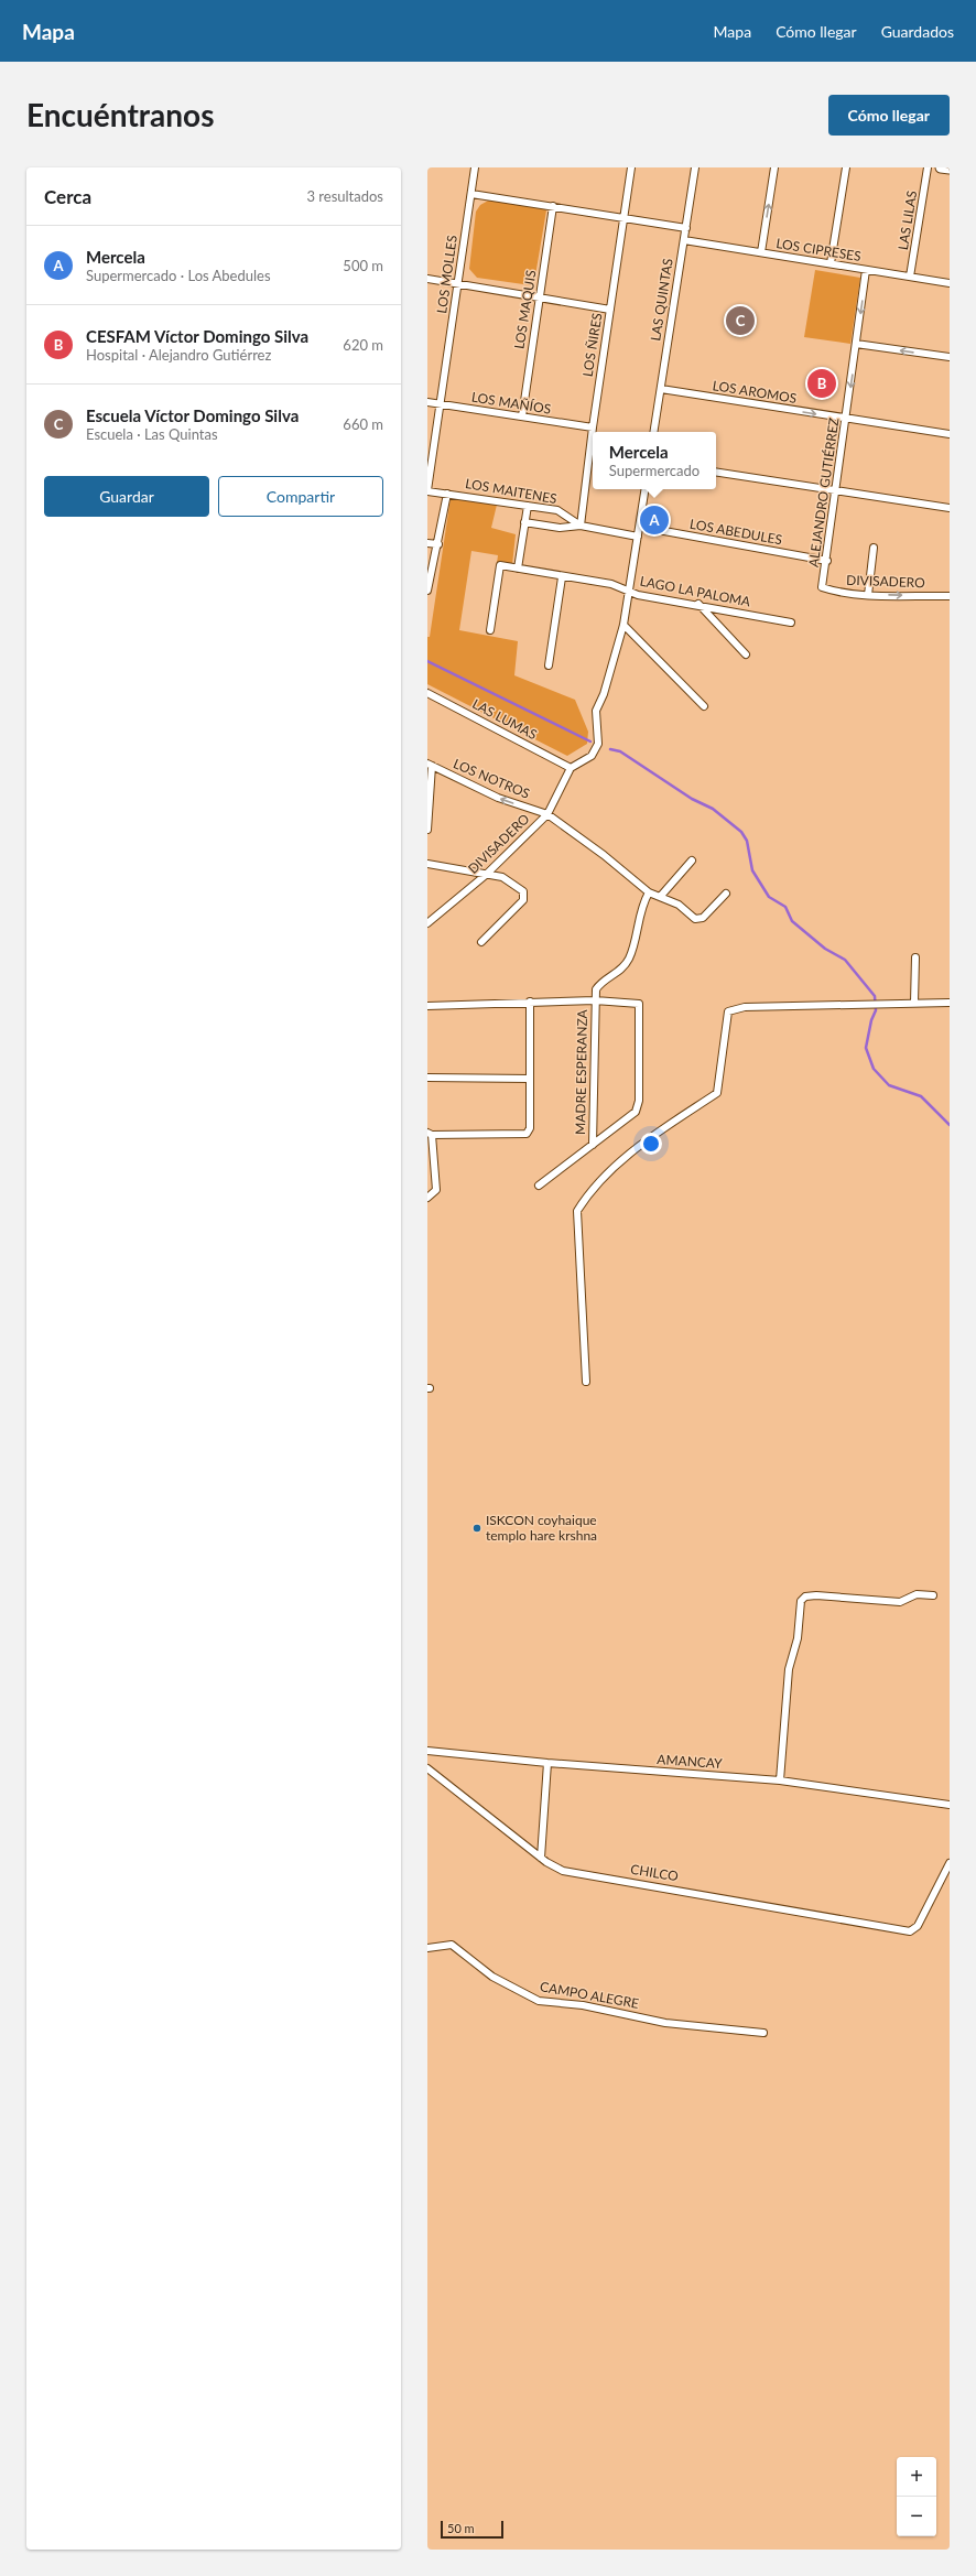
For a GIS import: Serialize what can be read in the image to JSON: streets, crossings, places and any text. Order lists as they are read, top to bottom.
{
  "streets": {
    "street": [
      "LAS LILAS",
      "LOS CIPRESES",
      "LOS MOLLES",
      "LAS QUINTAS",
      "LOS MAQUIS",
      "LOS ÑIRES",
      "LOS AROMOS",
      "LOS MAÑÍOS",
      "LOS MAITENES",
      "ALEJANDRO GUTIÉRREZ",
      "LOS ABEDULES",
      "DIVISADERO",
      "LAGO LA PALOMA",
      "LAS LUMAS",
      "LOS NOTROS",
      "MADRE ESPERANZA",
      "AMANCAY",
      "CHILCO",
      "CAMPO ALEGRE"
    ]
  },
  "crossings": [
    ["LAS LILAS", "LOS CIPRESES"],
    ["LOS CIPRESES", "LAS QUINTAS"],
    ["LOS CIPRESES", "ALEJANDRO GUTIÉRREZ"],
    ["LOS MOLLES", "LOS MAÑÍOS"],
    ["LOS MOLLES", "LOS MAITENES"],
    ["LAS QUINTAS", "LOS AROMOS"],
    ["LOS MAQUIS", "LOS MAÑÍOS"],
    ["LOS ÑIRES", "LOS MAÑÍOS"],
    ["LOS ÑIRES", "LOS MAITENES"],
    ["LOS AROMOS", "ALEJANDRO GUTIÉRREZ"],
    ["ALEJANDRO GUTIÉRREZ", "LOS ABEDULES"],
    ["ALEJANDRO GUTIÉRREZ", "DIVISADERO"],
    ["DIVISADERO", "LAS LUMAS"],
    ["DIVISADERO", "LOS NOTROS"]
  ],
  "one_way": ["LOS AROMOS", "ALEJANDRO GUTIÉRREZ", "LOS NOTROS"],
  "places": ["ISKCON coyhaique templo hare krshna"],
  "scale_bar": "50 m",
  "page": {
    "header": "Mapa",
    "nav": ["Mapa", "Cómo llegar", "Guardados"],
    "buttons": [
      "Cómo llegar",
      ["Guardar", "Compartir"]
    ],
    "title": "Encuéntranos",
    "heading": ["Cerca", "3 resultados"],
    "list": [
      {
        "mark": "A",
        "name": "Mercela",
        "note": "Supermercado · Los Abedules",
        "value": "500 m"
      },
      {
        "mark": "B",
        "name": "CESFAM Víctor Domingo Silva",
        "note": "Hospital · Alejandro Gutiérrez",
        "value": "620 m"
      },
      {
        "mark": "C",
        "name": "Escuela Víctor Domingo Silva",
        "note": "Escuela · Las Quintas",
        "value": "660 m"
      }
    ],
    "pins": ["C", "B", "A"],
    "popup": ["Mercela", "Supermercado"],
    "map_buttons": ["+", "−"],
    "scale": "50 m"
  }
}
